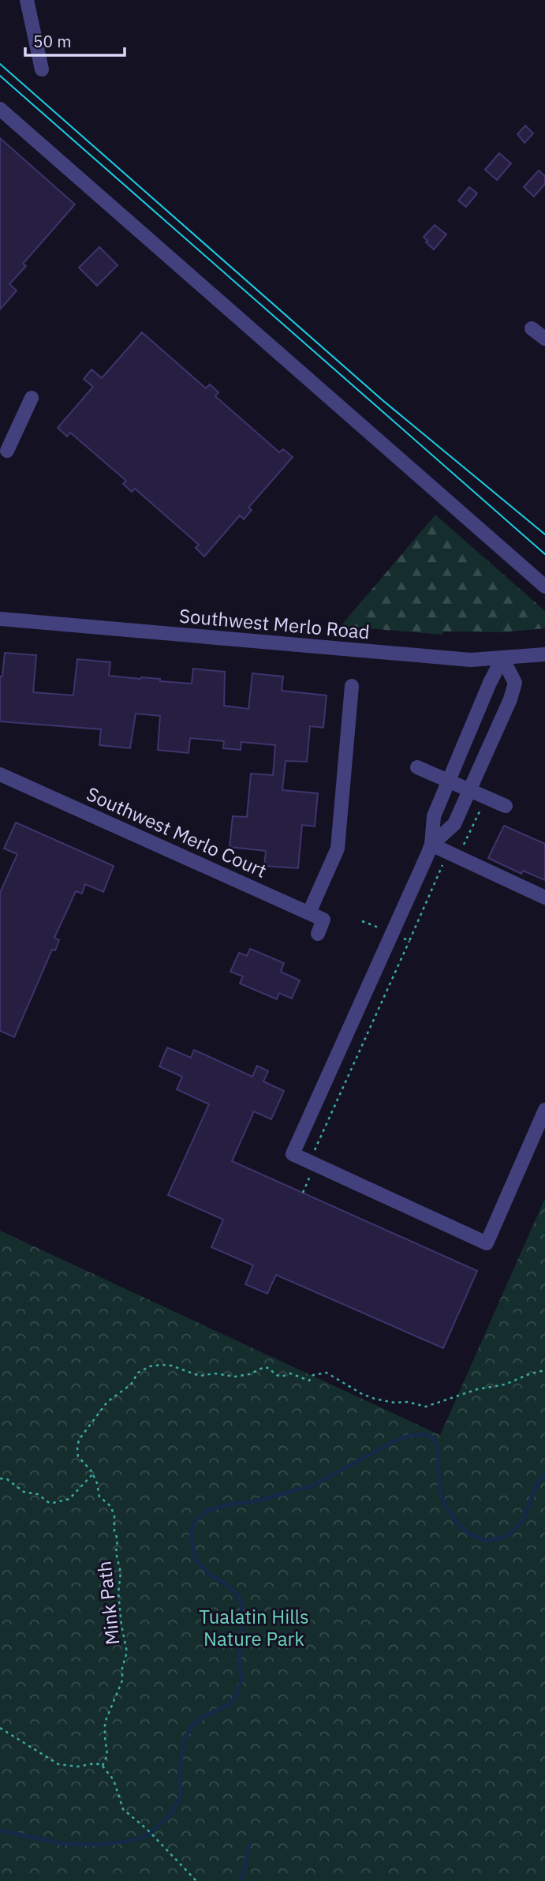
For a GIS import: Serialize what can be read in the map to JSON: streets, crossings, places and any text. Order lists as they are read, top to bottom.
{
  "streets": {
    "street": ["Southwest Merlo Road", "Southwest Merlo Court"],
    "path": ["Mink Path"]
  },
  "parks": ["Tualatin Hills Nature Park"],
  "scale_bar": "50 m"
}
